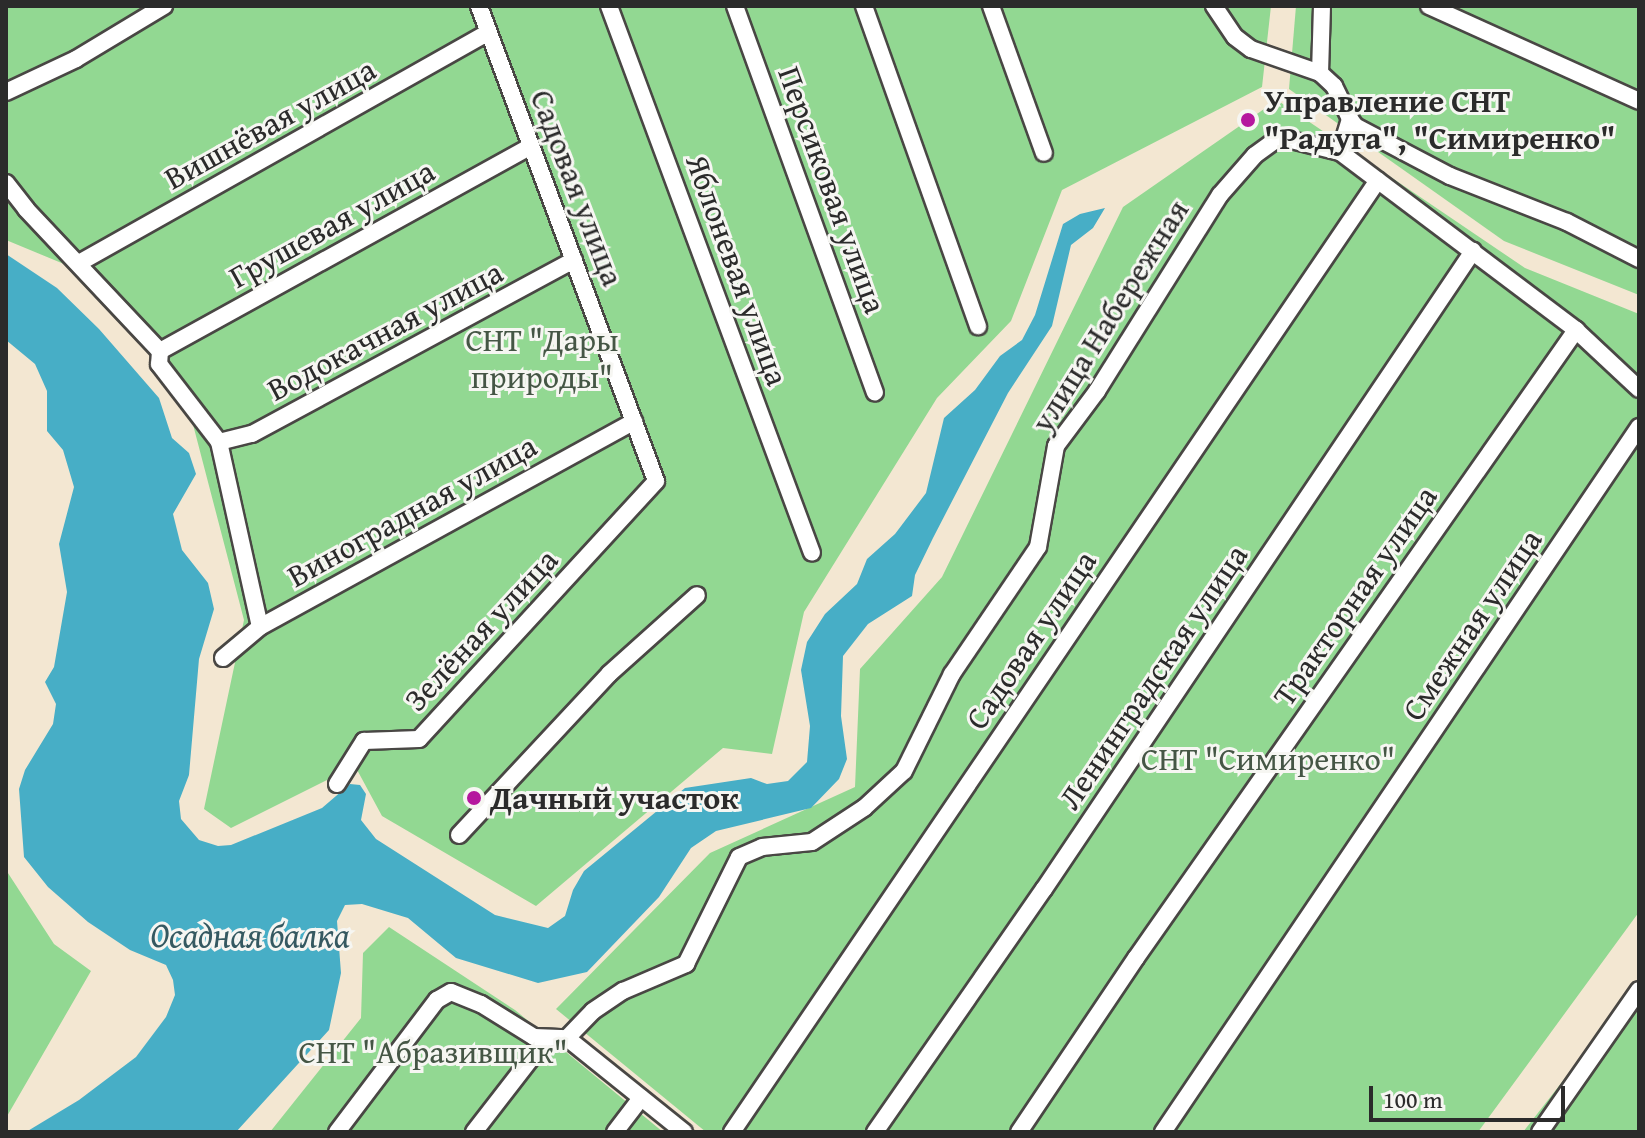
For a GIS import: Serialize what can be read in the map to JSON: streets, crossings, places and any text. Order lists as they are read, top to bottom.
{
  "streets": {
    "street": [
      "Вишнёвая улица",
      "Садовая улица",
      "Персиковая улица",
      "Грушевая улица",
      "Яблоневая улица",
      "улица Набережная",
      "Водокачная улица",
      "Виноградная улица",
      "Тракторная улица",
      "Смежная улица",
      "Зелёная улица",
      "Ленинградская улица"
    ]
  },
  "crossings": [
    ["Вишнёвая улица", "Садовая улица"],
    ["Садовая улица", "Грушевая улица"],
    ["Садовая улица", "Водокачная улица"],
    ["Садовая улица", "Виноградная улица"],
    ["Садовая улица", "Зелёная улица"]
  ],
  "water": ["Осадная балка"],
  "parks": ["СНТ \"Дары природы\"", "СНТ \"Симиренко\"", "СНТ \"Абразивщик\""],
  "places": ["Управление СНТ \"Радуга\", \"Симиренко\"", "Дачный участок"],
  "scale_bar": "100 m"
}
